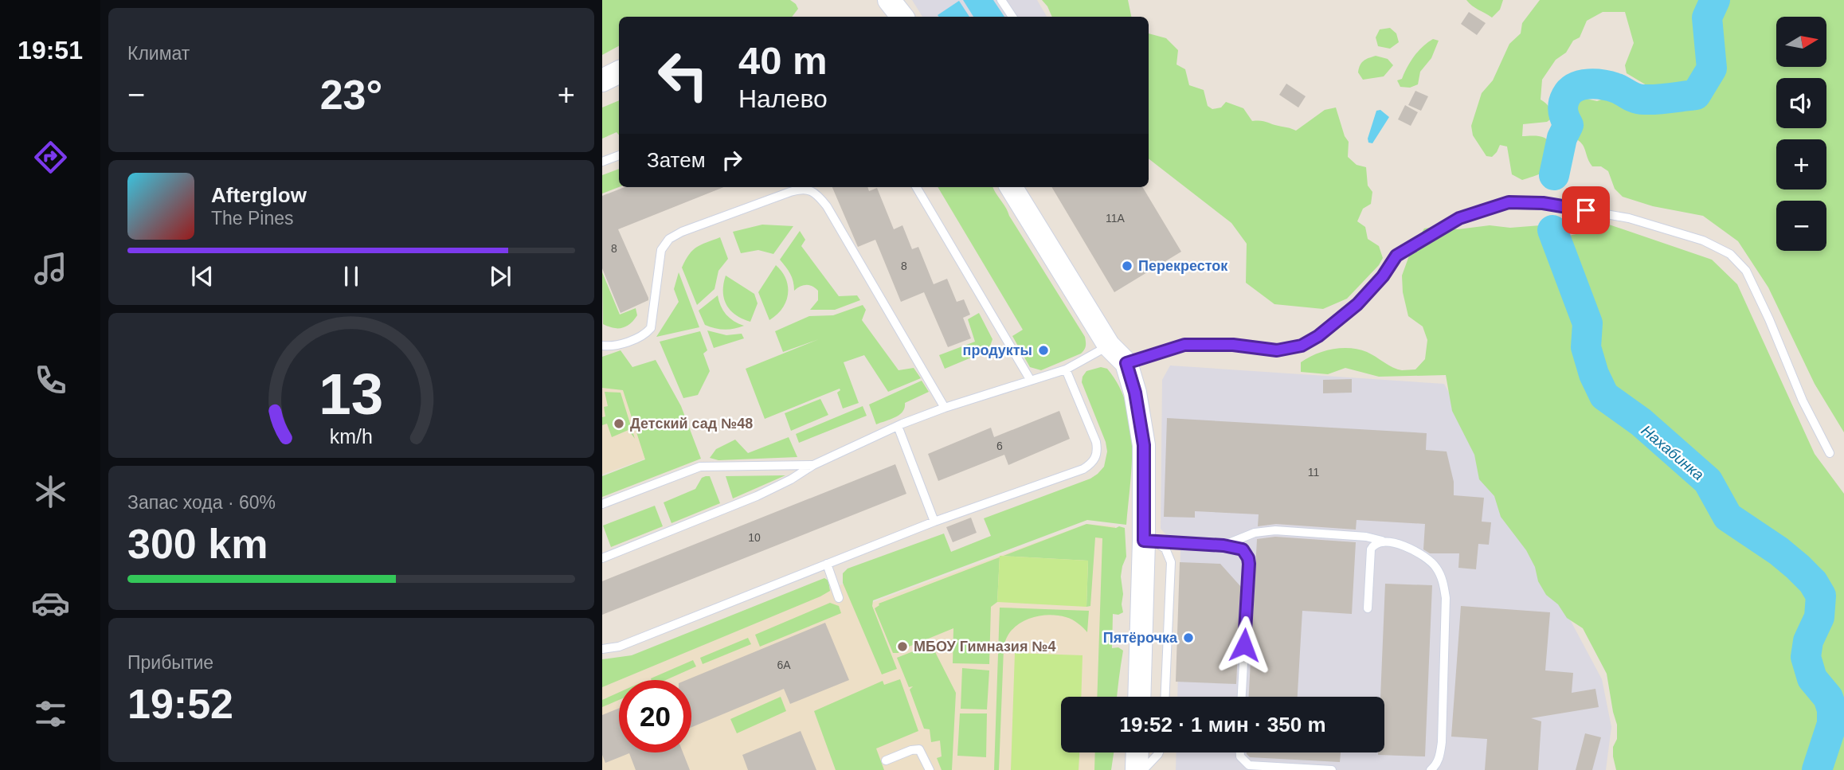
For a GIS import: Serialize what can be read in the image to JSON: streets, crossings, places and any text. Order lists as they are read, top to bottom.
{
  "water": ["Нахабинка"],
  "places": [
    "Перекресток",
    "продукты",
    "Детский сад №48",
    "Пятёрочка",
    "МБОУ Гимназия №4"
  ],
  "house_numbers": [
    "11А",
    "8",
    "8",
    "6",
    "11",
    "10",
    "6А"
  ],
  "north": "right",
  "page": {
    "tabs": "19:51",
    "tile": [
      "Климат",
      ["Запас хода · 60%", "300 km"],
      ["Прибытие", "19:52"]
    ],
    "map_buttons": ["+", "−"],
    "turn": ["40 m", "Налево"],
    "heat": ["−", "23°", "+"],
    "then": "Затем",
    "song": ["Afterglow", "The Pines"],
    "limit": "20",
    "trip": "19:52 · 1 мин · 350 m",
    "gauge": ["13", "km/h"]
  }
}
